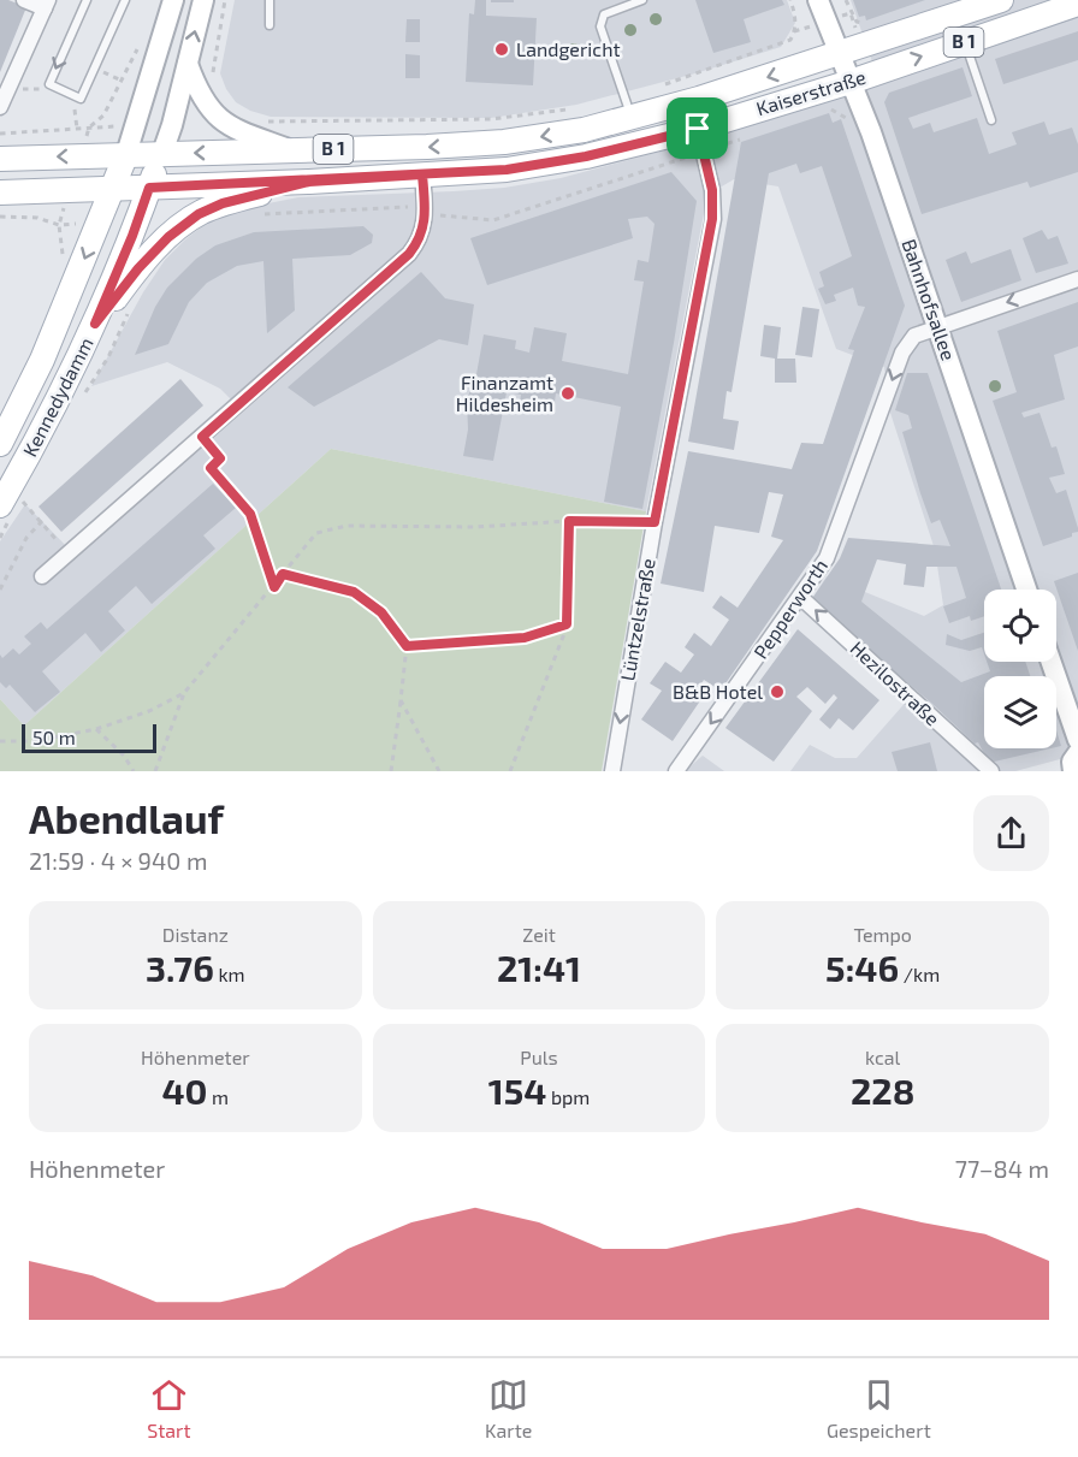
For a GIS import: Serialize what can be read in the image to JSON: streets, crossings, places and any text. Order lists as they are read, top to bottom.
{
  "streets": {
    "main road": ["B 1", "Kaiserstraße", "Kennedydamm"],
    "street": [
      "Bahnhofsallee",
      "Pepperworth",
      "Lüntzelstraße",
      "Hezilostraße"
    ]
  },
  "crossings": [
    ["B 1", "Kaiserstraße"],
    ["B 1", "Kennedydamm"],
    ["Kaiserstraße", "Bahnhofsallee"],
    ["Kaiserstraße", "Kennedydamm"],
    ["Kaiserstraße", "Lüntzelstraße"],
    ["Bahnhofsallee", "Pepperworth"],
    ["Pepperworth", "Hezilostraße"]
  ],
  "one_way": ["Pepperworth", "Lüntzelstraße", "Hezilostraße"],
  "places": ["Landgericht", "Finanzamt Hildesheim", "B&B Hotel"],
  "scale_bar": "50 m",
  "page": {
    "scale": "50 m",
    "heading": ["Abendlauf", "21:59 · 4 × 940 m"],
    "stats": [
      ["Distanz", "3.76 km"],
      ["Zeit", "21:41"],
      ["Tempo", "5:46 /km"],
      ["Höhenmeter", "40 m"],
      ["Puls", "154 bpm"],
      ["kcal", "228"]
    ],
    "chart": ["Höhenmeter", "77–84 m"],
    "tabs": ["Start", "Karte", "Gespeichert"]
  }
}
